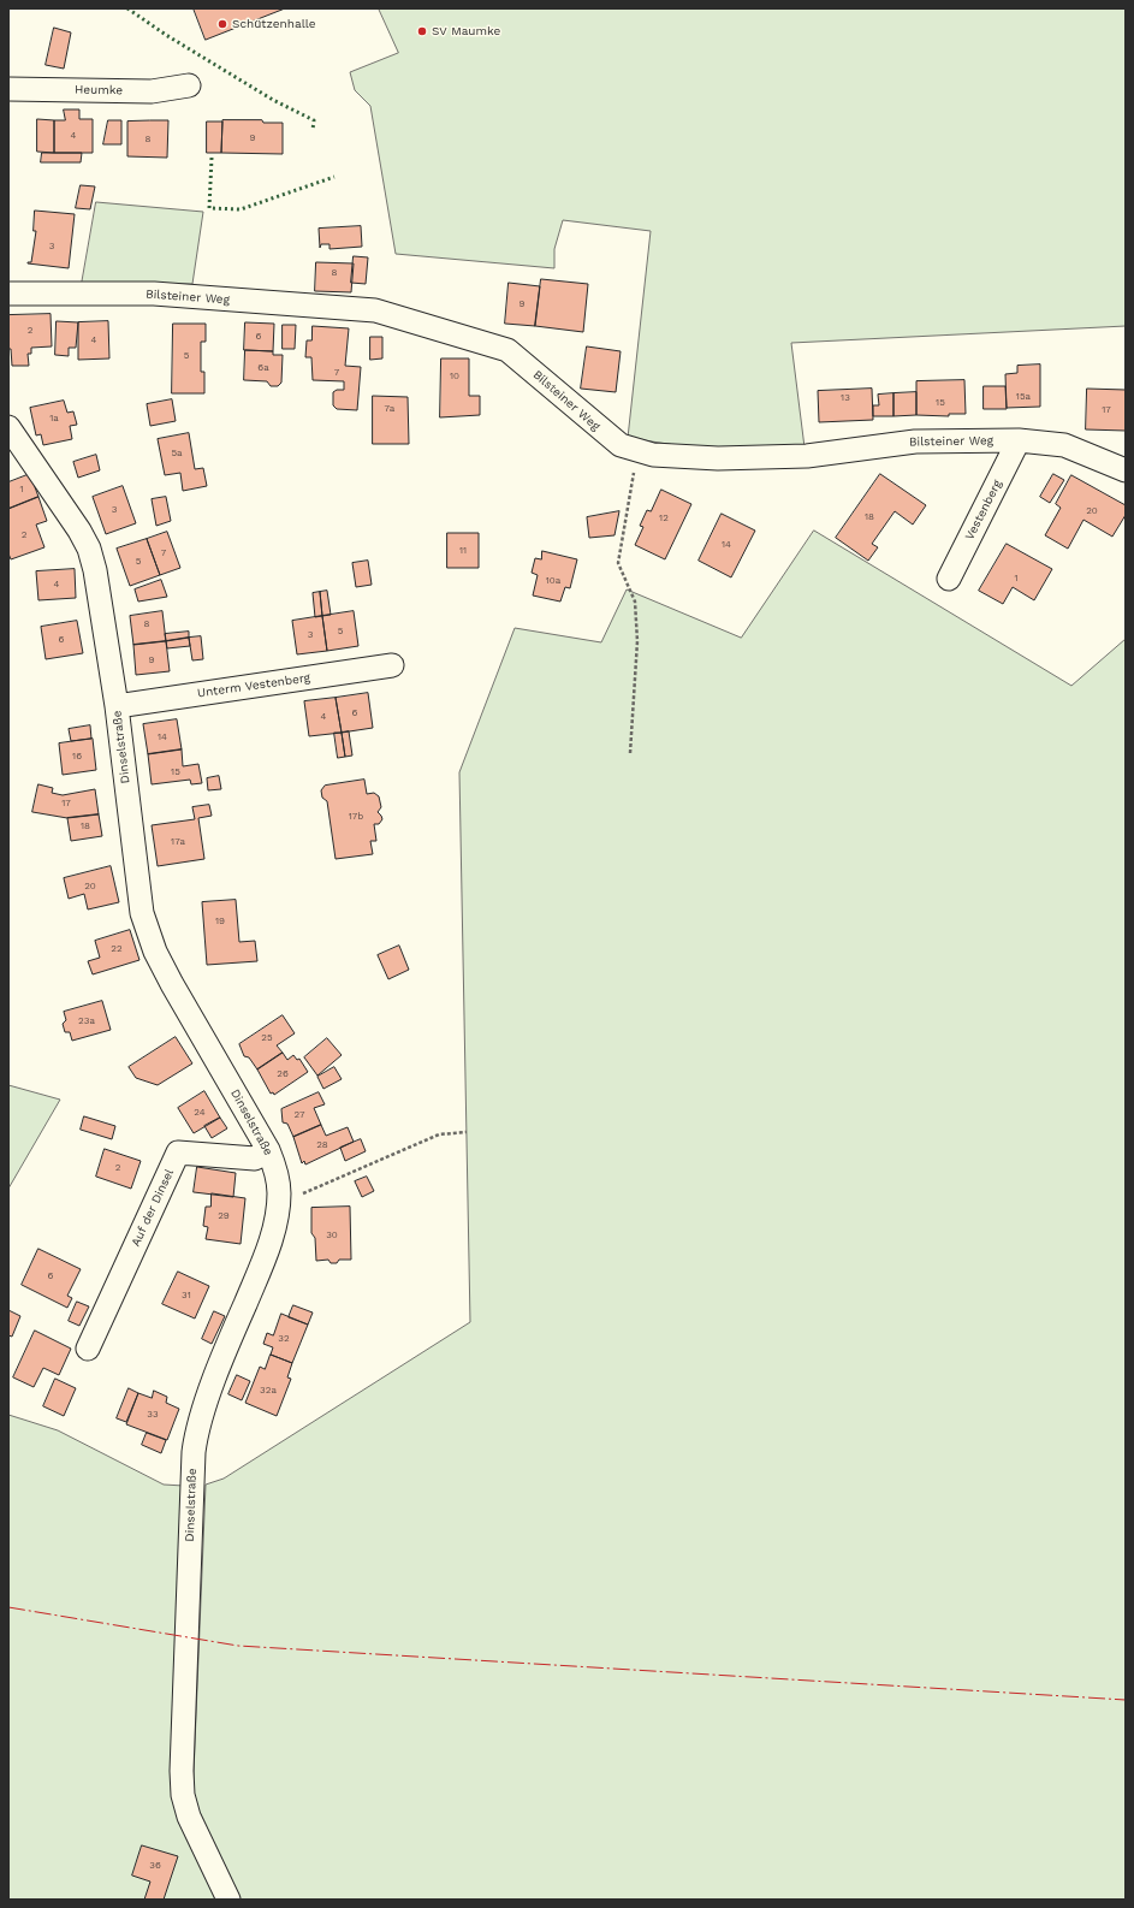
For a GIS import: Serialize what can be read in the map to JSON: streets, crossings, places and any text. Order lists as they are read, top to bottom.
{
  "streets": {
    "street": [
      "Heumke",
      "Bilsteiner Weg",
      "Vestenberg",
      "Unterm Vestenberg",
      "Dinselstraße",
      "Auf der Dinsel"
    ]
  },
  "crossings": [
    ["Bilsteiner Weg", "Vestenberg"],
    ["Unterm Vestenberg", "Dinselstraße"],
    ["Dinselstraße", "Auf der Dinsel"]
  ],
  "places": ["Schützenhalle", "SV Maumke"],
  "house_numbers": [
    "4",
    "9",
    "8",
    "3",
    "8",
    "9",
    "2",
    "6",
    "4",
    "5",
    "6a",
    "7",
    "10",
    "15a",
    "13",
    "15",
    "7a",
    "17",
    "1a",
    "5a",
    "1",
    "3",
    "20",
    "18",
    "12",
    "2",
    "14",
    "11",
    "7",
    "5",
    "1",
    "10a",
    "4",
    "8",
    "5",
    "3",
    "6",
    "9",
    "6",
    "4",
    "14",
    "16",
    "15",
    "17",
    "17b",
    "18",
    "17a",
    "20",
    "19",
    "22",
    "23a",
    "25",
    "26",
    "24",
    "27",
    "28",
    "2",
    "29",
    "30",
    "6",
    "31",
    "32",
    "32a",
    "33",
    "36"
  ]
}
